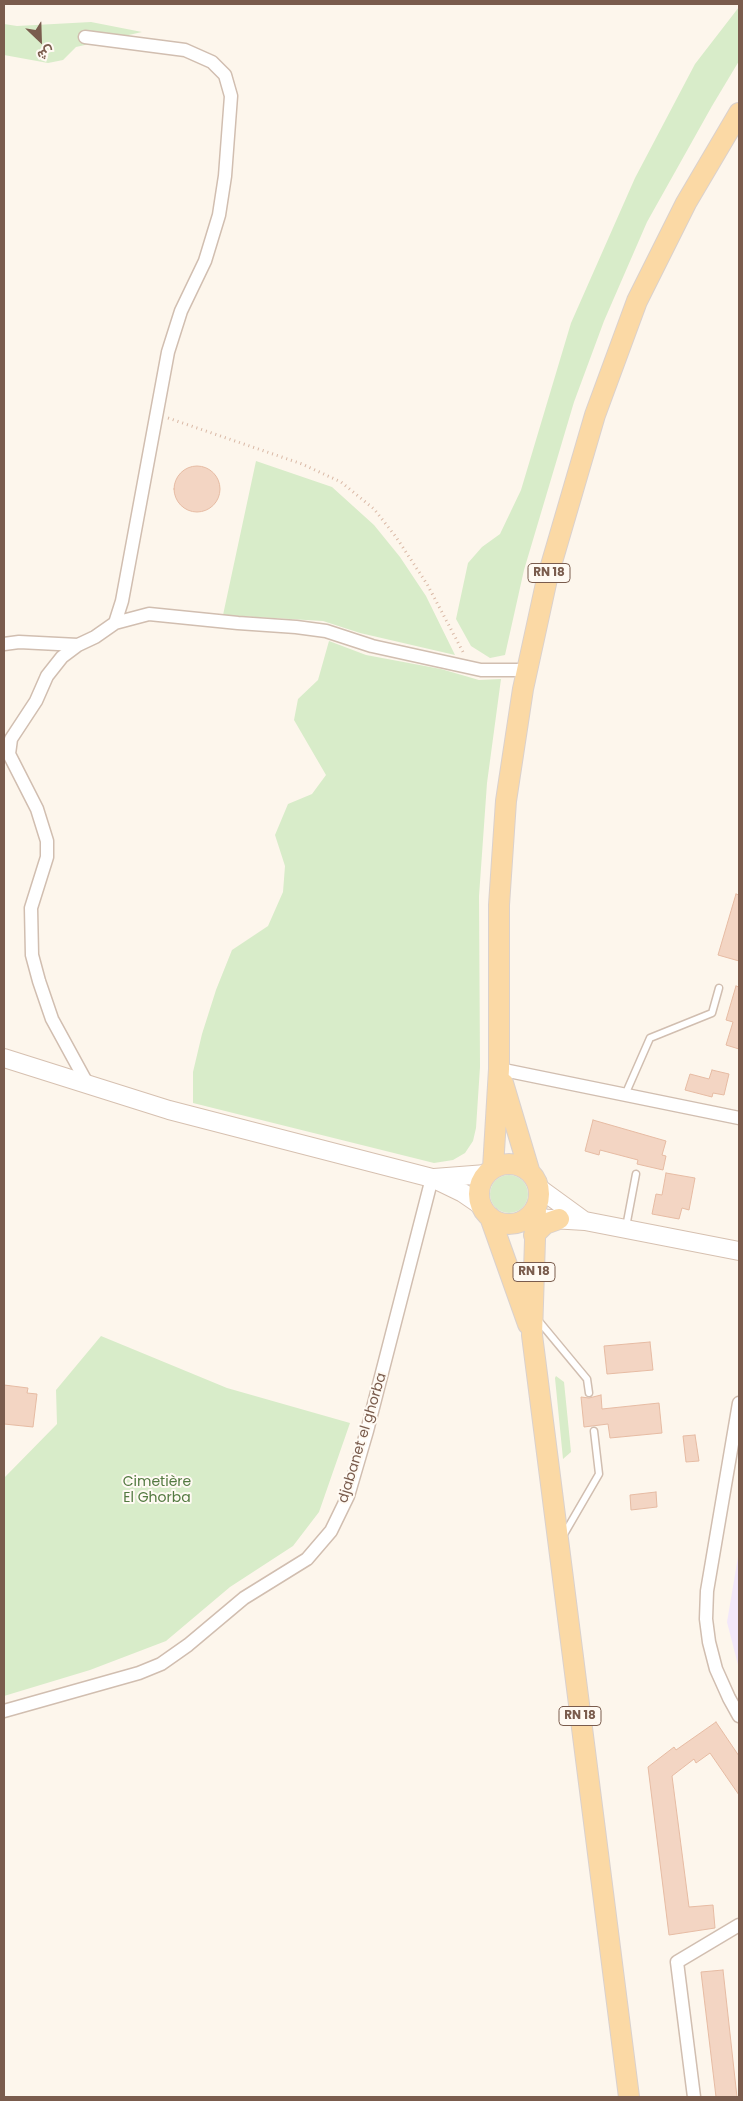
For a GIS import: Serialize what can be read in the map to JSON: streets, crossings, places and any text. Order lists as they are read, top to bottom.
{
  "streets": {
    "main road": ["RN 18"],
    "street": ["djabanet el ghorba"]
  },
  "parks": ["Cimetière El Ghorba"],
  "north": "bottom right"
}
